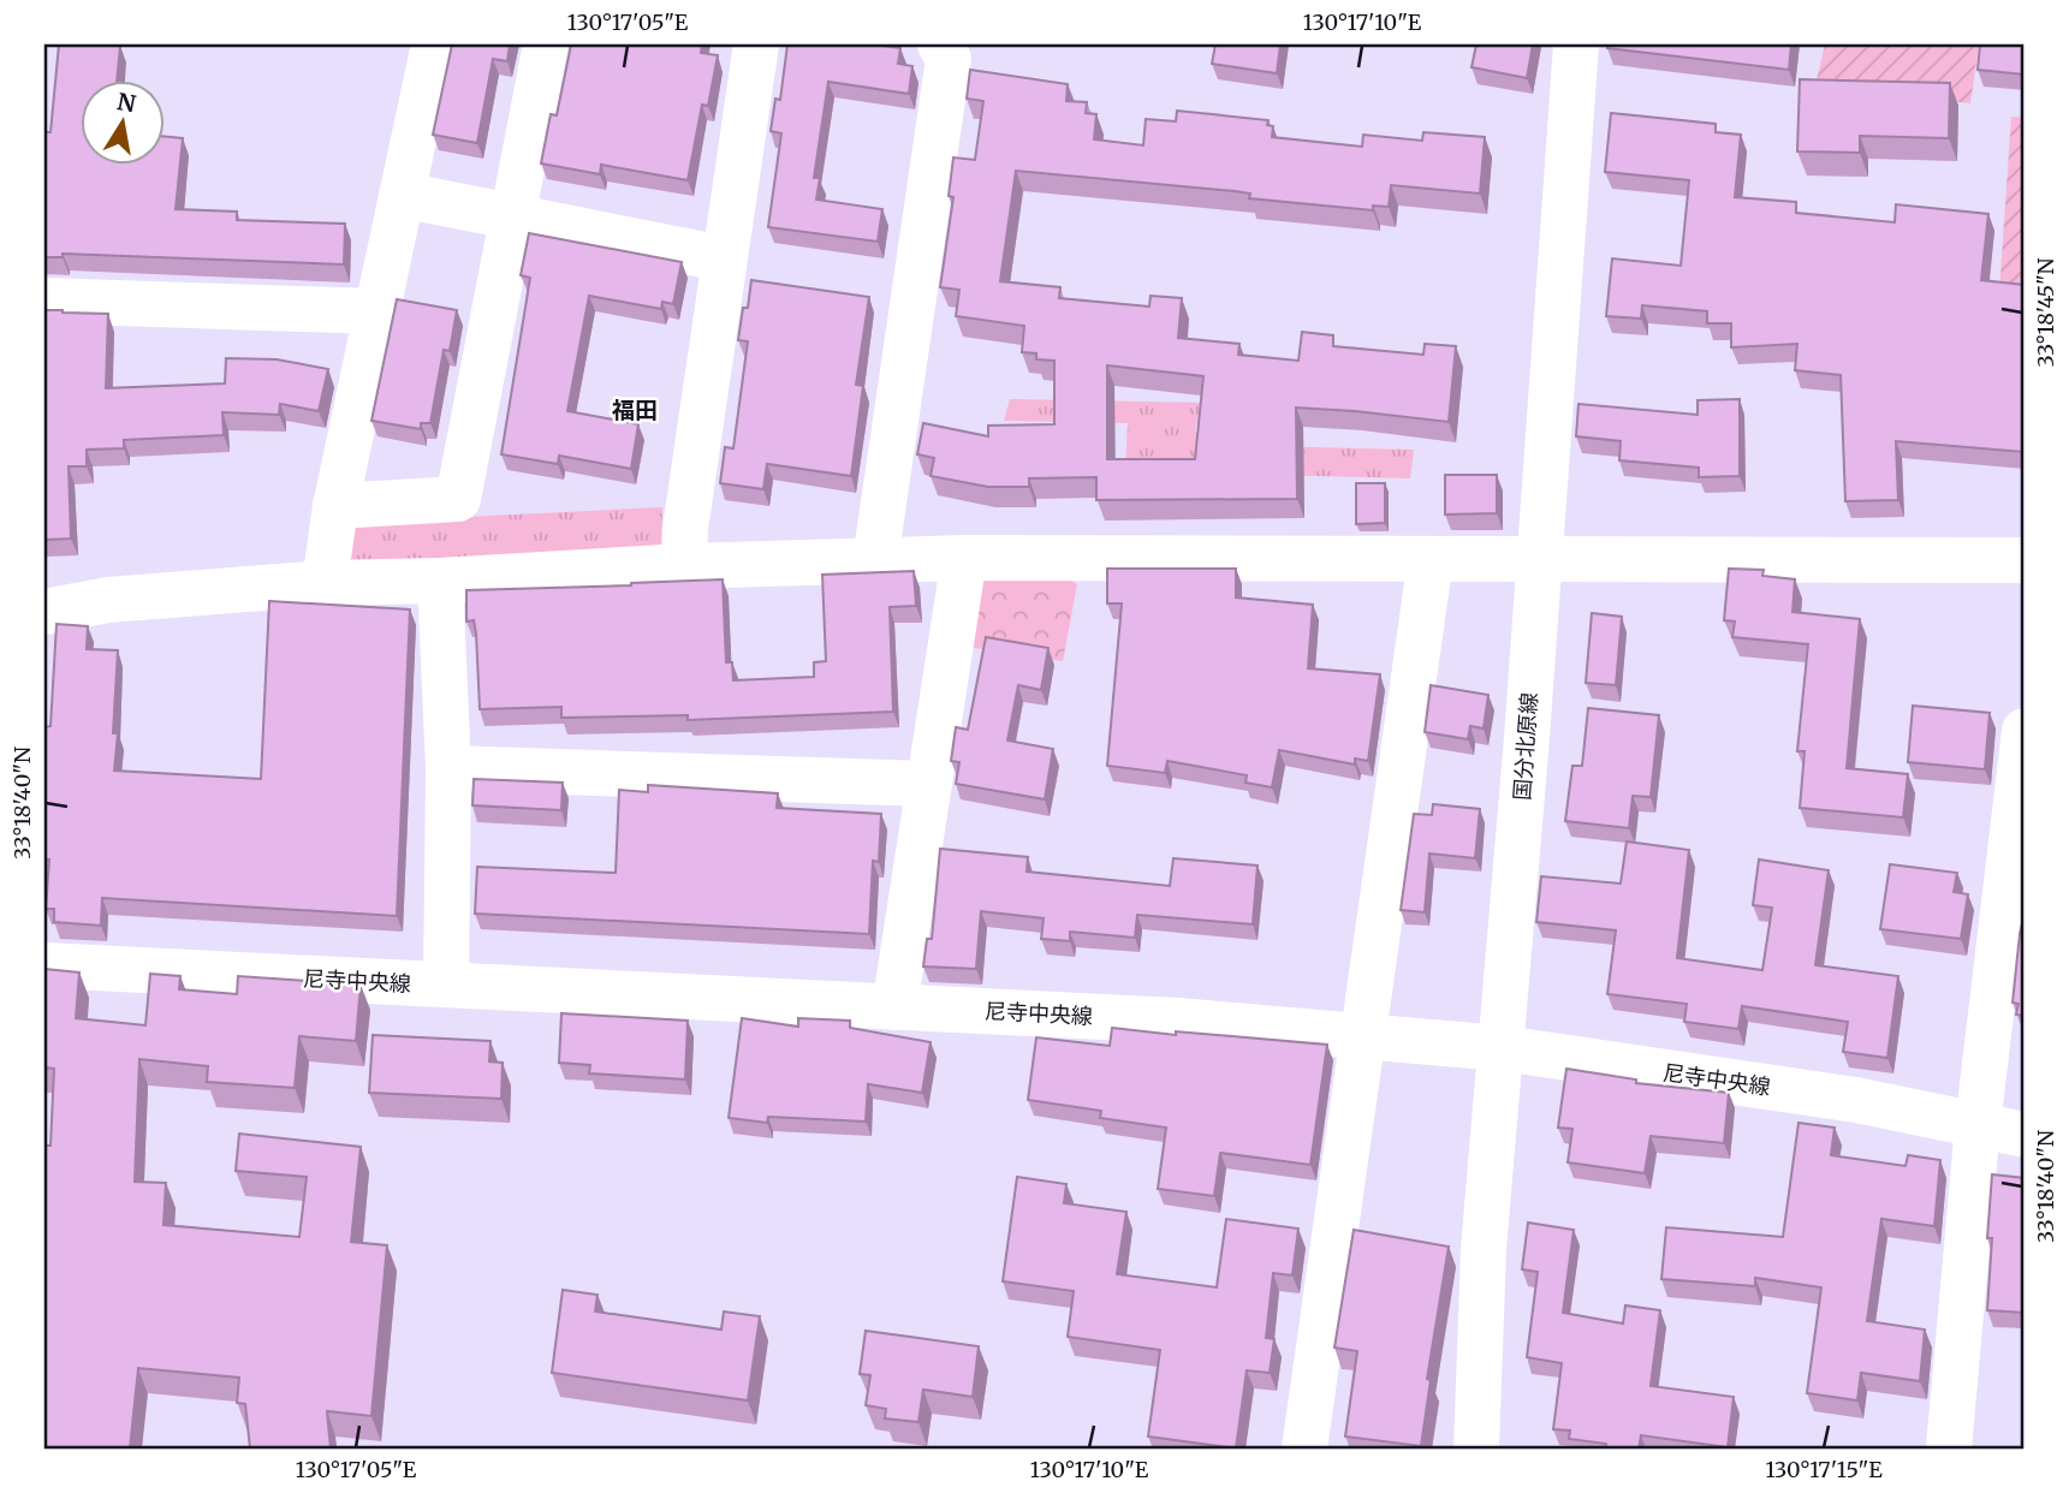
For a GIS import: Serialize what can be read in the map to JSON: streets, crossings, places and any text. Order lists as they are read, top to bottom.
{
  "streets": {
    "street": ["国分北原線", "尼寺中央線"]
  },
  "crossings": [
    ["国分北原線", "尼寺中央線"]
  ],
  "districts": ["福田"],
  "north": "top",
  "coordinates": [
    "130°17'05\"E",
    "130°17'10\"E",
    "33°18'45\"N",
    "33°18'40\"N",
    "130°17'15\"E"
  ]
}
